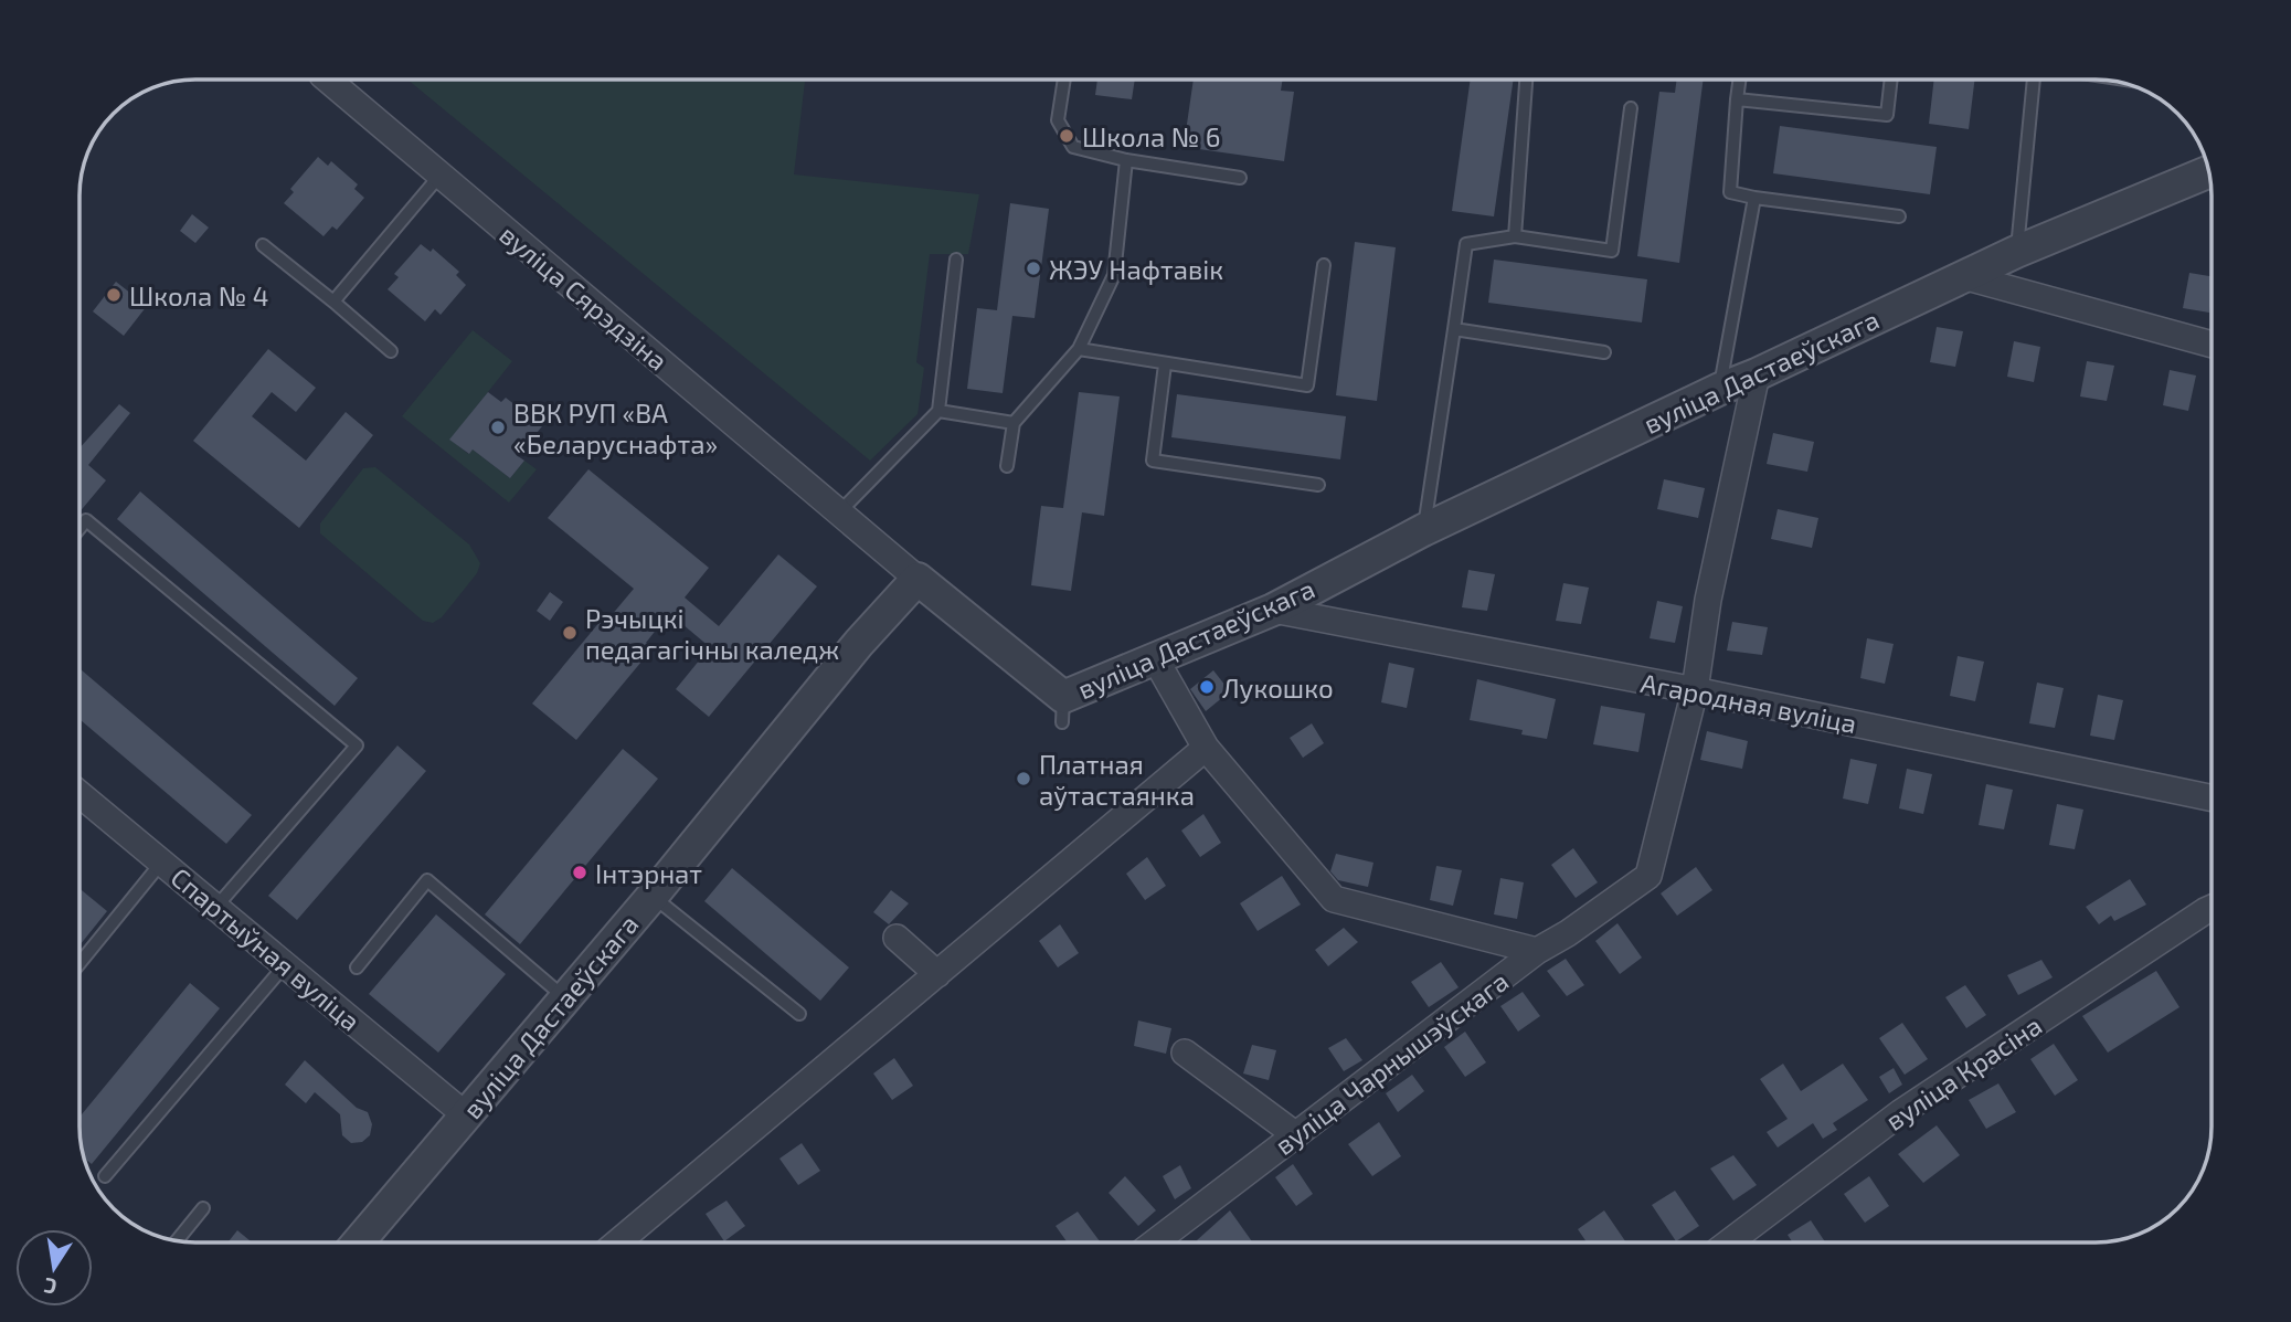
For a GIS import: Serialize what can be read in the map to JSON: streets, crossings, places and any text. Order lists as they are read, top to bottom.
{
  "streets": {
    "street": [
      "вуліца Сярэдзіна",
      "вуліца Дастаеўскага",
      "Агародная вуліца",
      "Спартыўная вуліца",
      "вуліца Чарнышэўскага",
      "вуліца Красіна"
    ]
  },
  "crossings": [
    ["вуліца Сярэдзіна", "вуліца Дастаеўскага"],
    ["вуліца Дастаеўскага", "Агародная вуліца"],
    ["вуліца Дастаеўскага", "Спартыўная вуліца"],
    ["Агародная вуліца", "вуліца Чарнышэўскага"]
  ],
  "places": [
    "Школа № 6",
    "ЖЭУ Нафтавік",
    "Школа № 4",
    "ВВК РУП «ВА «Беларуснафта»",
    "Рэчыцкі педагагічны каледж",
    "Лукошко",
    "Платная аўтастаянка",
    "Інтэрнат"
  ],
  "north": "bottom"
}
